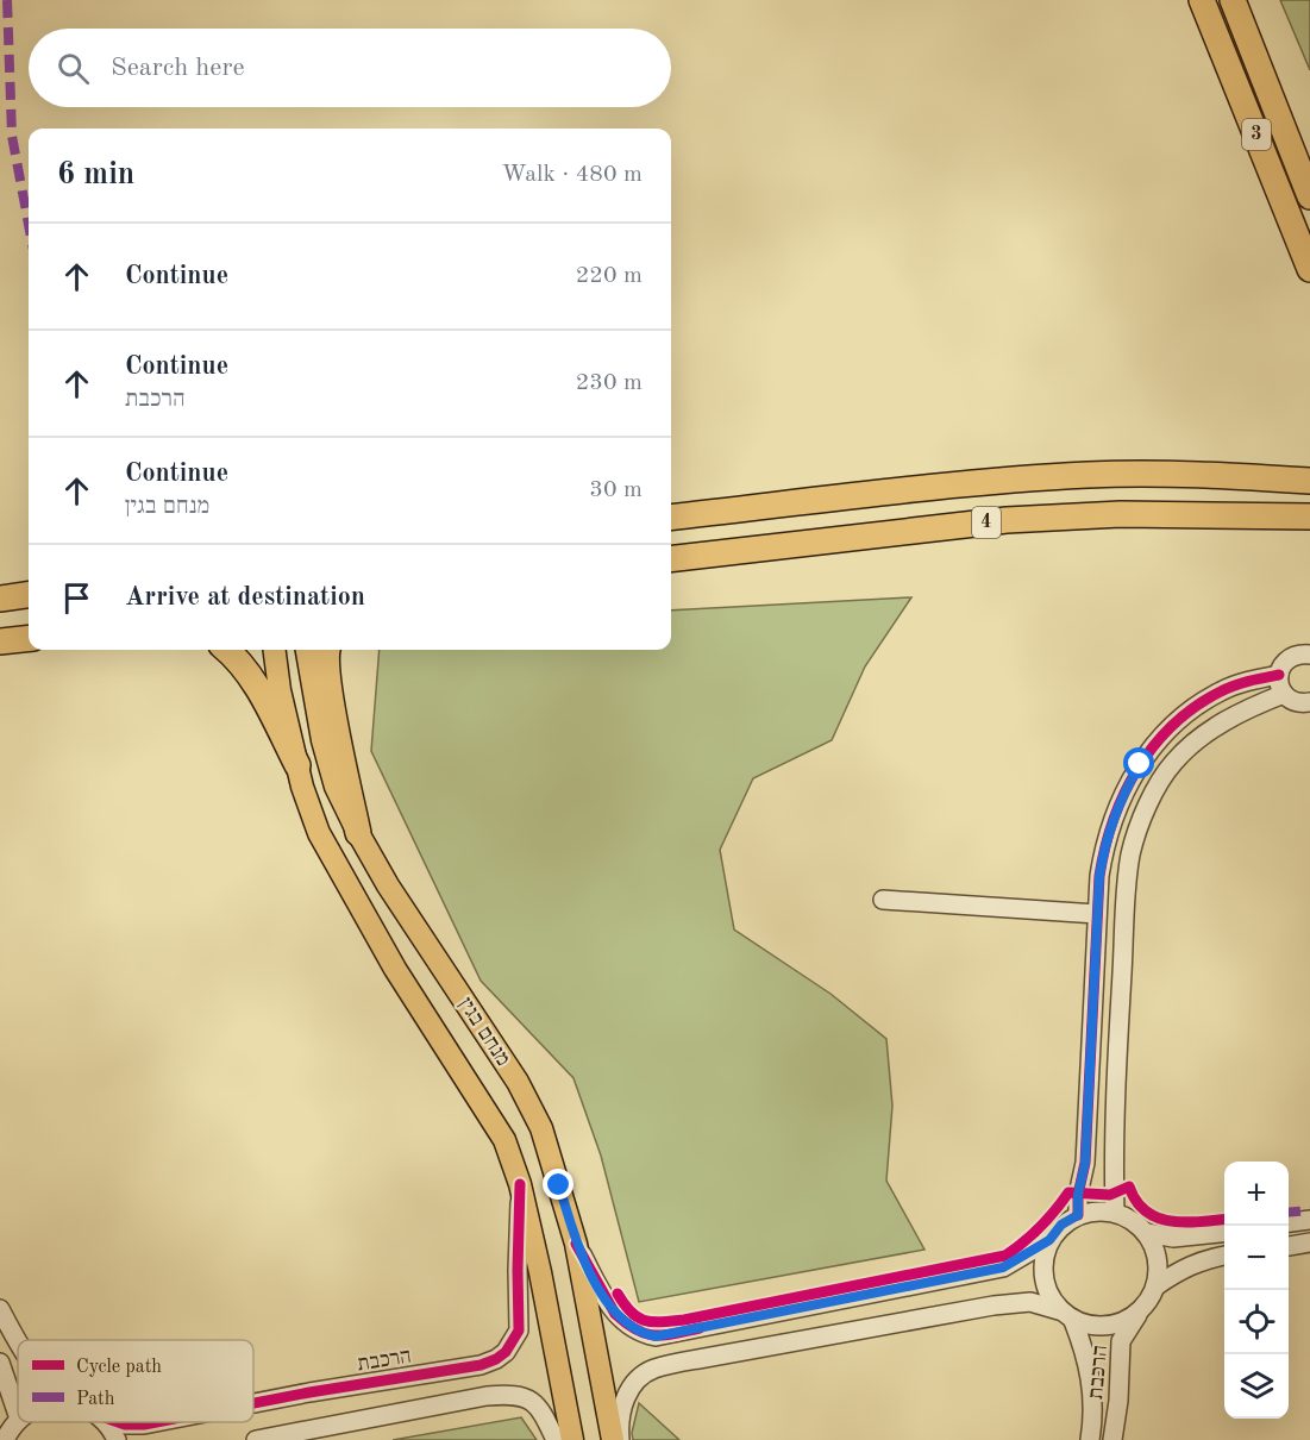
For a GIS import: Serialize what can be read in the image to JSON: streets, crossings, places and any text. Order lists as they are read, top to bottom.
{
  "streets": {
    "highway": ["3", "4"],
    "main road": ["מנחם בגין"],
    "street": ["הרכבת"]
  },
  "crossings": [
    ["מנחם בגין", "הרכבת"]
  ],
  "legend": ["Cycle path", "Path"],
  "page": {
    "search": "Search here",
    "heading": ["6 min", "Walk · 480 m"],
    "list": [
      ["Continue", "220 m"],
      ["Continue", "הרכבת", "230 m"],
      ["Continue", "מנחם בגין", "30 m"],
      "Arrive at destination"
    ],
    "map_buttons": ["+", "−"]
  }
}
